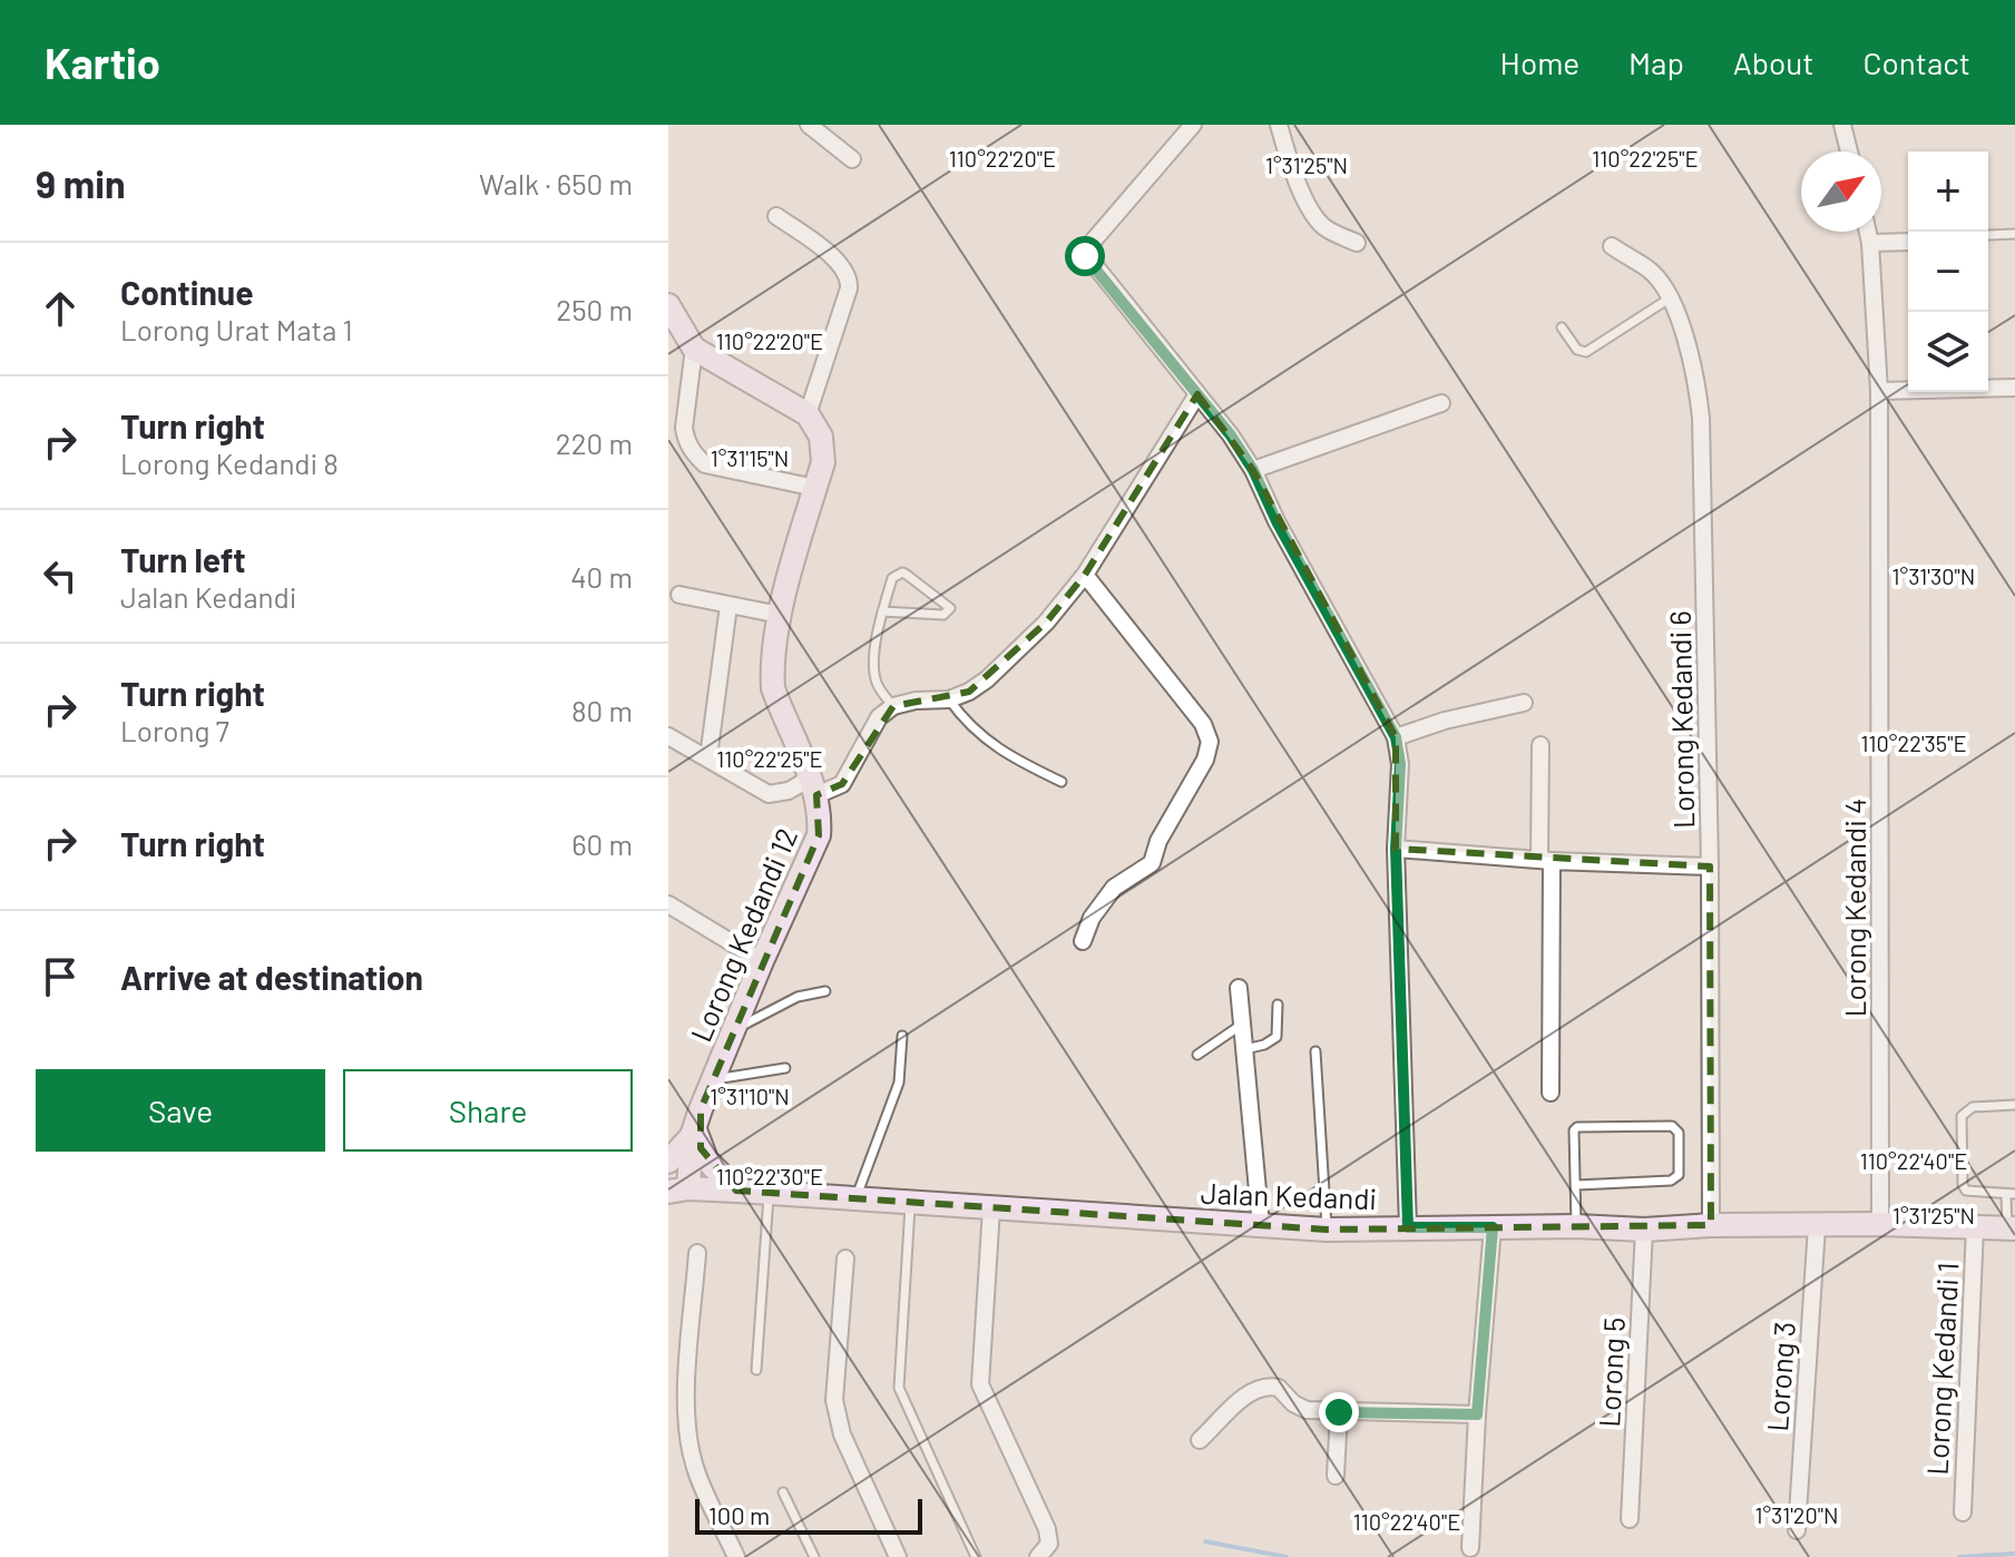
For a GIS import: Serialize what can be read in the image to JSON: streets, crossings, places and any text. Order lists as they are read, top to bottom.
{
  "streets": {
    "street": [
      "Lorong Kedandi 6",
      "Lorong Kedandi 4",
      "Lorong Kedandi 12",
      "Jalan Kedandi",
      "Lorong Kedandi 1",
      "Lorong 5",
      "Lorong 3"
    ]
  },
  "crossings": [
    ["Lorong Kedandi 6", "Jalan Kedandi"],
    ["Lorong Kedandi 4", "Jalan Kedandi"],
    ["Lorong Kedandi 12", "Jalan Kedandi"],
    ["Jalan Kedandi", "Lorong Kedandi 1"],
    ["Jalan Kedandi", "Lorong 5"],
    ["Jalan Kedandi", "Lorong 3"]
  ],
  "scale_bar": "100 m",
  "north": "top right",
  "page": {
    "header": "Kartio",
    "nav": [
      "Home",
      "Map",
      "About",
      "Contact"
    ],
    "heading": ["9 min", "Walk · 650 m"],
    "map_buttons": ["+", "−"],
    "list": [
      ["Continue", "Lorong Urat Mata 1", "250 m"],
      ["Turn right", "Lorong Kedandi 8", "220 m"],
      ["Turn left", "Jalan Kedandi", "40 m"],
      ["Turn right", "Lorong 7", "80 m"],
      ["Turn right", "60 m"],
      "Arrive at destination"
    ],
    "buttons": ["Save", "Share"],
    "scale": "100 m"
  },
  "coordinates": [
    "110°22'20\"E",
    "110°22'25\"E",
    "1°31'25\"N",
    "1°31'15\"N",
    "1°31'30\"N",
    "110°22'35\"E",
    "1°31'10\"N",
    "110°22'40\"E",
    "110°22'30\"E",
    "1°31'20\"N"
  ]
}
